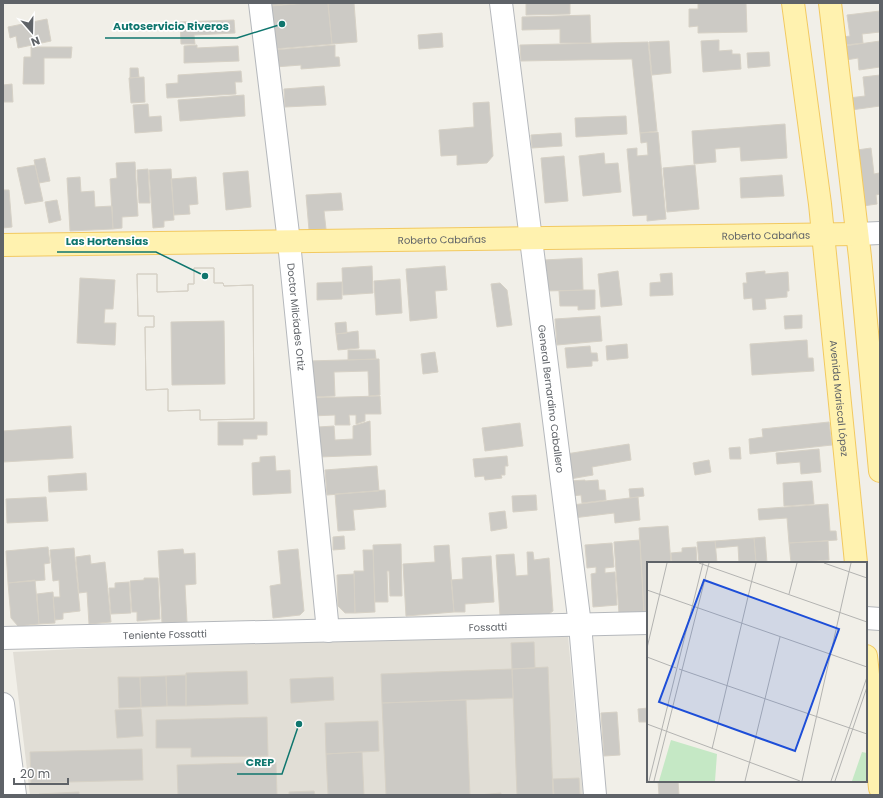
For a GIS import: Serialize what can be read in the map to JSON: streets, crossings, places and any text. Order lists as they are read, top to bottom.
{
  "streets": {
    "main road": ["Roberto Cabañas", "Avenida Mariscal López"],
    "street": [
      "Doctor Milcíades Ortiz",
      "General Bernardino Caballero",
      "Fossatti",
      "Teniente Fossatti"
    ]
  },
  "crossings": [
    ["Roberto Cabañas", "Doctor Milcíades Ortiz"],
    ["Roberto Cabañas", "General Bernardino Caballero"],
    ["Roberto Cabañas", "Avenida Mariscal López"],
    ["Doctor Milcíades Ortiz", "Fossatti"],
    ["Doctor Milcíades Ortiz", "Teniente Fossatti"],
    ["General Bernardino Caballero", "Fossatti"],
    ["Fossatti", "Teniente Fossatti"]
  ],
  "places": ["Autoservicio Riveros", "Las Hortensias", "CREP"],
  "scale_bar": "20 m",
  "north": "bottom"
}
